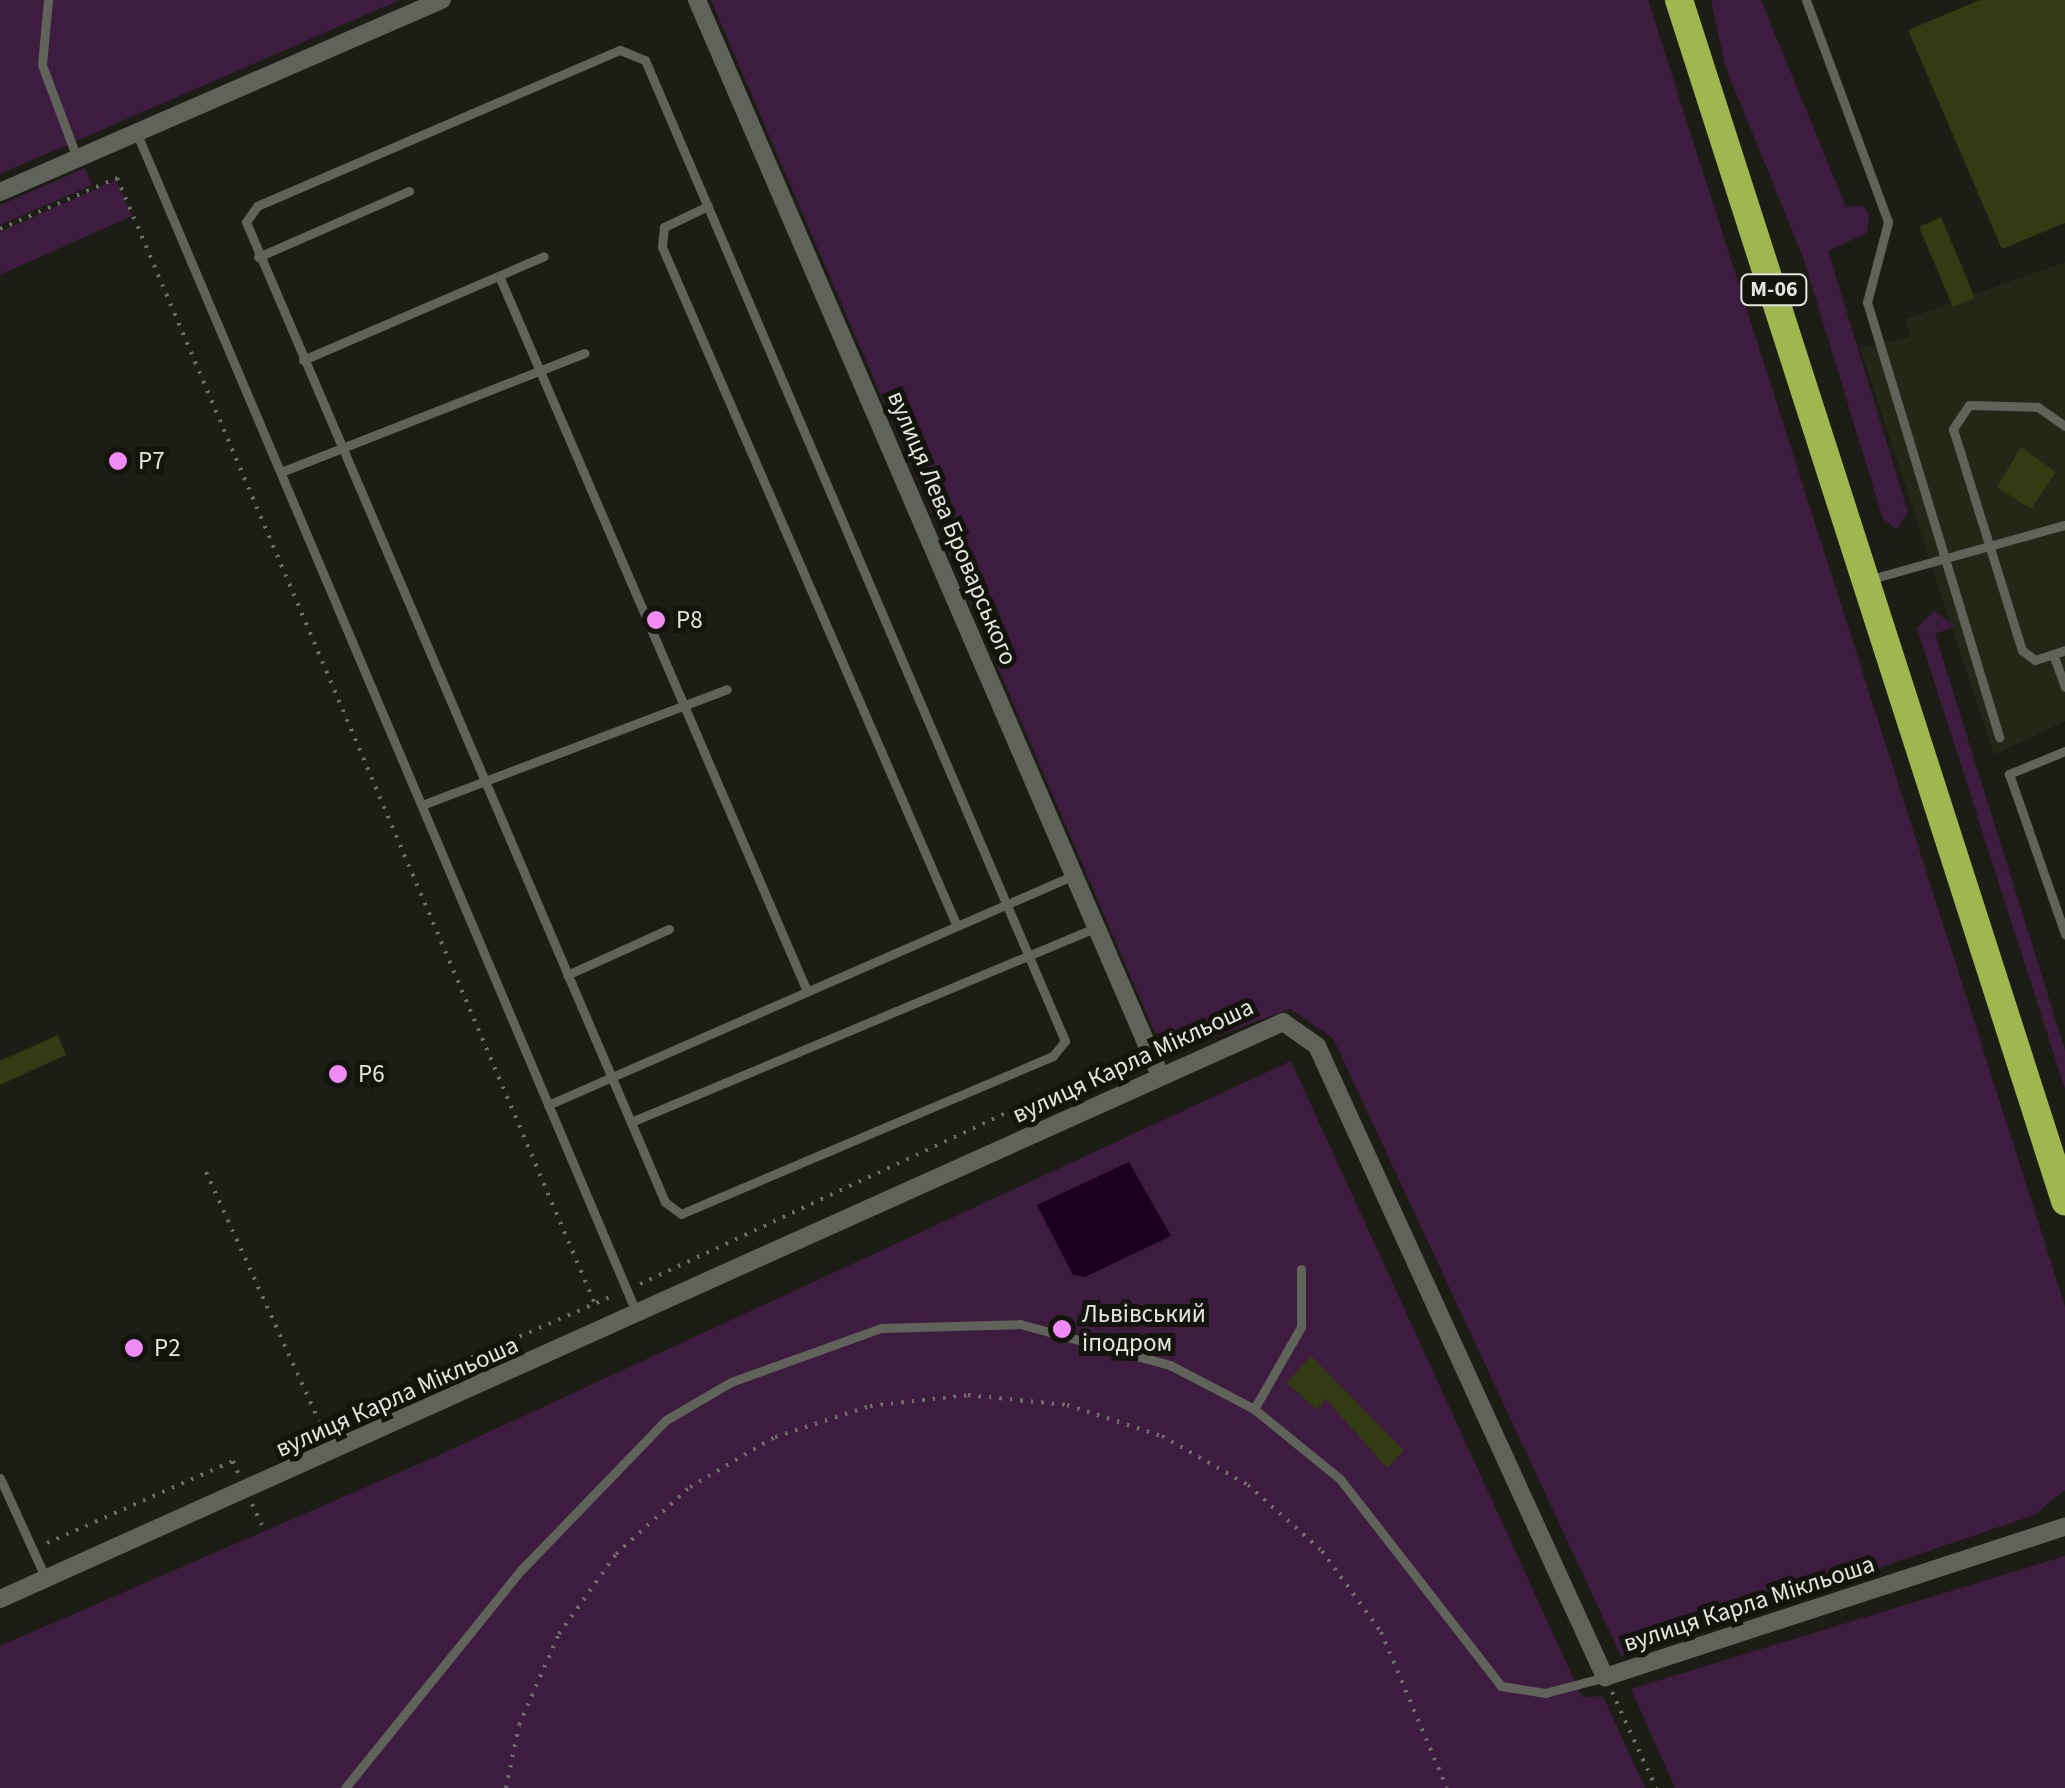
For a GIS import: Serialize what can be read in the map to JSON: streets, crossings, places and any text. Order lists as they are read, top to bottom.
{
  "streets": {
    "highway": ["М-06"],
    "street": ["вулиця Лева Броварського", "вулиця Карла Мікльоша"]
  },
  "crossings": [
    ["вулиця Лева Броварського", "вулиця Карла Мікльоша"]
  ],
  "places": [
    "P7",
    "P8",
    "P6",
    "Львівський іподром",
    "P2"
  ]
}
